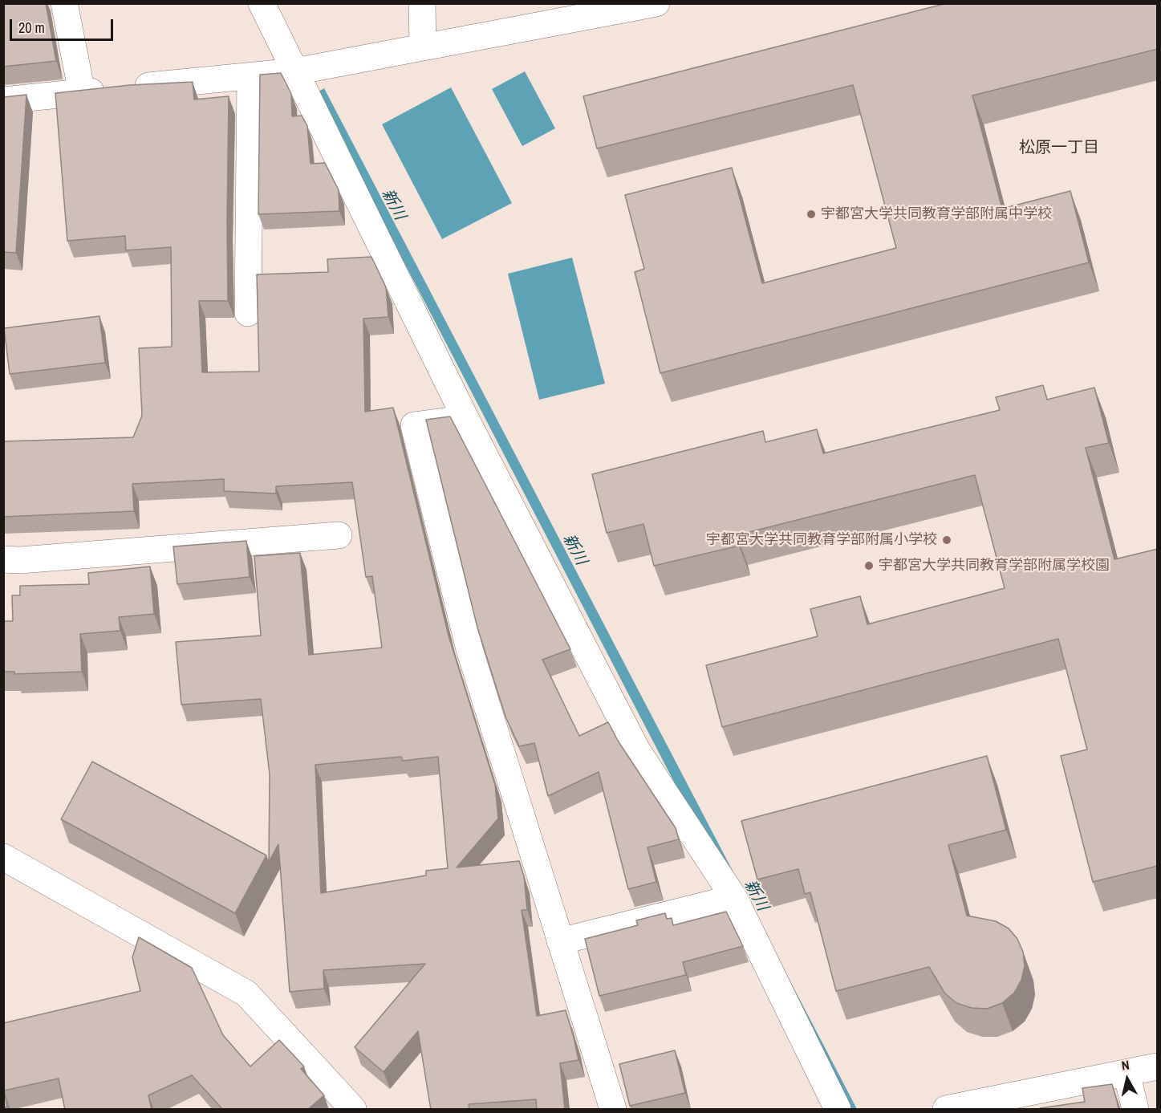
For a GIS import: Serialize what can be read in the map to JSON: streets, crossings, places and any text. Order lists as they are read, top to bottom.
{
  "districts": ["松原一丁目"],
  "water": ["新川"],
  "places": ["宇都宮大学共同教育学部附属中学校", "宇都宮大学共同教育学部附属小学校", "宇都宮大学共同教育学部附属学校園"],
  "scale_bar": "20 m",
  "north": "top"
}
